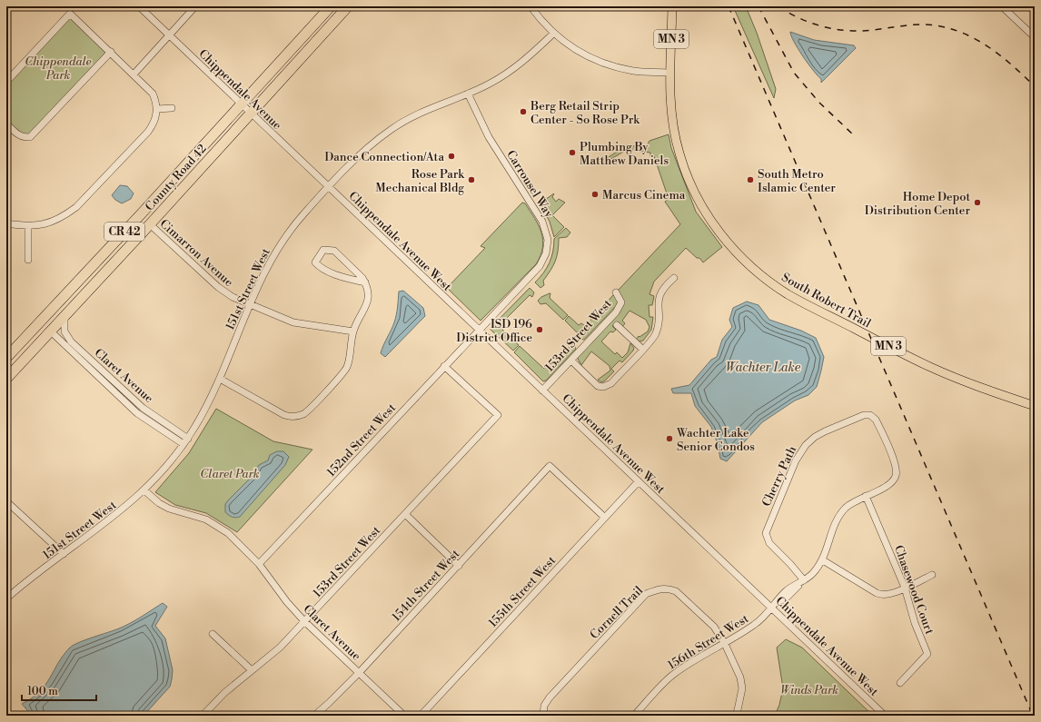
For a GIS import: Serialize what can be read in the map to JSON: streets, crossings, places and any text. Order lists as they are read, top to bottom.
{
  "streets": {
    "highway": ["County Road 42", "CR 42"],
    "main road": ["MN 3", "South Robert Trail"],
    "street": [
      "Chippendale Avenue",
      "Carrousel Way",
      "Chippendale Avenue West",
      "Cimarron Avenue",
      "151st Street West",
      "153rd Street West",
      "Claret Avenue",
      "152nd Street West",
      "Cherry Path",
      "154th Street West",
      "Chasewood Court",
      "155th Street West",
      "Cornell Trail",
      "156th Street West"
    ]
  },
  "crossings": [
    ["Chippendale Avenue", "County Road 42"],
    ["Chippendale Avenue", "Chippendale Avenue West"],
    ["Chippendale Avenue", "151st Street West"],
    ["County Road 42", "Cimarron Avenue"],
    ["County Road 42", "Claret Avenue"],
    ["Carrousel Way", "Chippendale Avenue West"],
    ["Carrousel Way", "151st Street West"],
    ["Carrousel Way", "152nd Street West"],
    ["Chippendale Avenue West", "151st Street West"],
    ["Chippendale Avenue West", "153rd Street West"],
    ["Chippendale Avenue West", "152nd Street West"],
    ["Chippendale Avenue West", "155th Street West"],
    ["Chippendale Avenue West", "156th Street West"],
    ["Cimarron Avenue", "151st Street West"],
    ["151st Street West", "Claret Avenue"],
    ["153rd Street West", "Claret Avenue"],
    ["153rd Street West", "152nd Street West"],
    ["Claret Avenue", "152nd Street West"],
    ["Claret Avenue", "154th Street West"],
    ["Cherry Path", "156th Street West"],
    ["154th Street West", "155th Street West"],
    ["Chasewood Court", "156th Street West"],
    ["Cornell Trail", "156th Street West"]
  ],
  "water": ["Wachter Lake"],
  "parks": ["Chippendale Park", "Claret Park", "Winds Park"],
  "places": [
    "Berg Retail Strip Center - So Rose Prk",
    "Plumbing By Matthew Daniels",
    "Dance Connection/Ata",
    "Rose Park Mechanical Bldg",
    "South Metro Islamic Center",
    "Marcus Cinema",
    "Home Depot Distribution Center",
    "ISD 196 District Office",
    "Wachter Lake Senior Condos"
  ],
  "scale_bar": "100 m"
}
